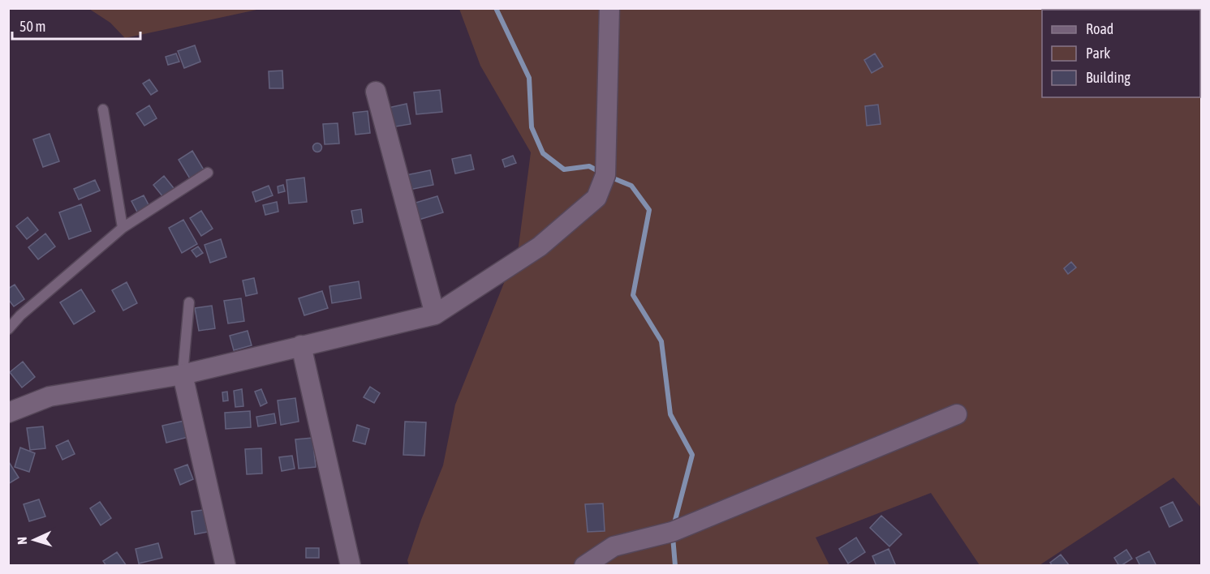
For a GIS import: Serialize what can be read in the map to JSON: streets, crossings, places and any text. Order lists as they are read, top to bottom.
{
  "legend": ["Road", "Park", "Building"],
  "scale_bar": "50 m",
  "north": "left"
}
